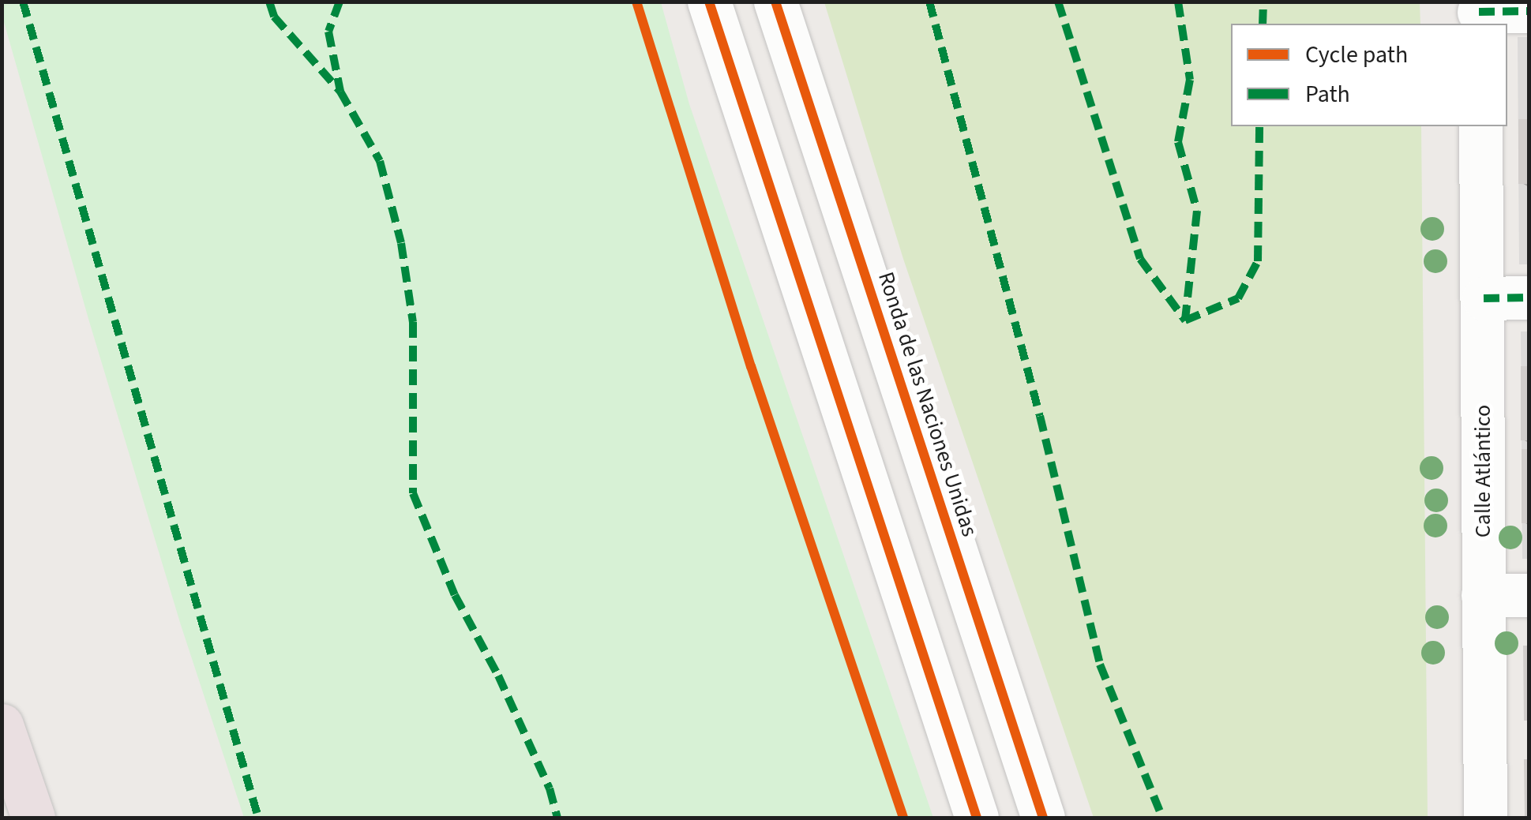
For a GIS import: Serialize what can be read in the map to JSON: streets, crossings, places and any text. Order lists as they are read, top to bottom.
{
  "streets": {
    "street": ["Ronda de las Naciones Unidas", "Calle Atlántico"]
  },
  "legend": ["Cycle path", "Path"]
}
